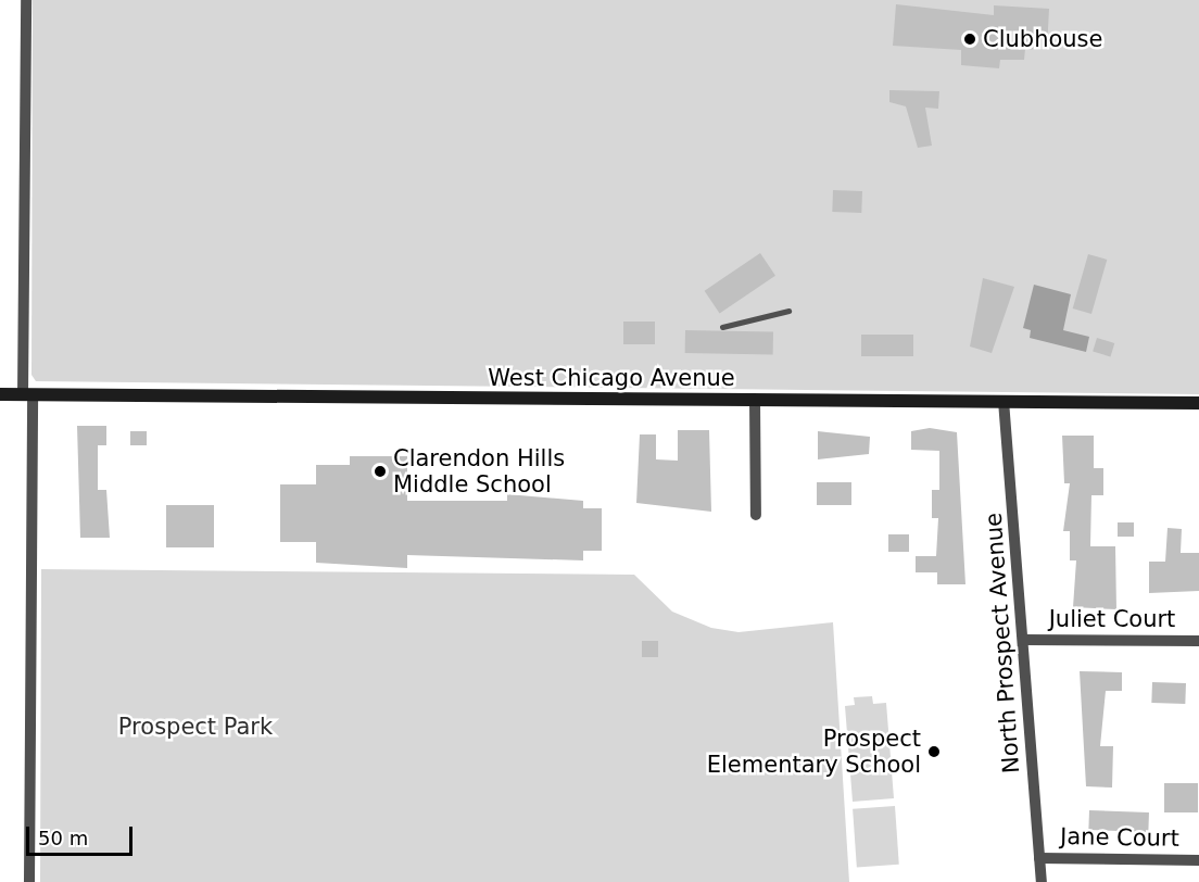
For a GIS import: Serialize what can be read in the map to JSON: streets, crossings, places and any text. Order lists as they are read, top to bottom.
{
  "streets": {
    "main road": ["West Chicago Avenue"],
    "street": ["Juliet Court", "North Prospect Avenue", "Jane Court"]
  },
  "crossings": [
    ["West Chicago Avenue", "North Prospect Avenue"],
    ["Juliet Court", "North Prospect Avenue"],
    ["North Prospect Avenue", "Jane Court"]
  ],
  "parks": ["Prospect Park"],
  "places": ["Clubhouse", "Clarendon Hills Middle School", "Prospect Elementary School"],
  "scale_bar": "50 m"
}
